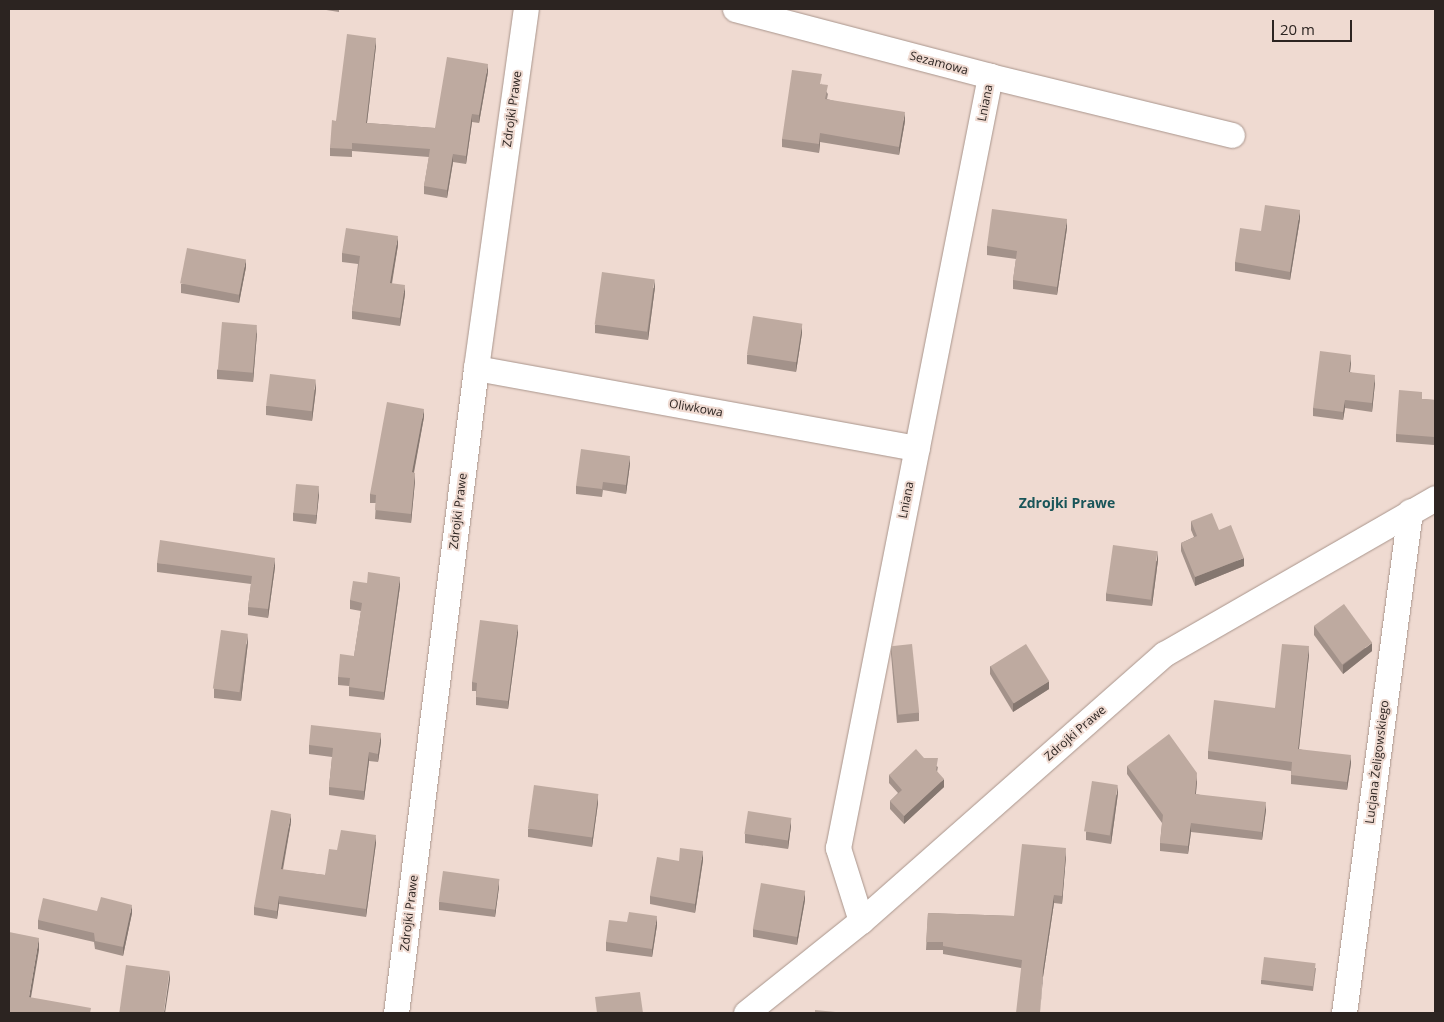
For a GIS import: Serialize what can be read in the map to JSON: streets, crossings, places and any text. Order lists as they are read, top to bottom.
{
  "streets": {
    "street": [
      "Sezamowa",
      "Lniana",
      "Zdrojki Prawe",
      "Oliwkowa",
      "Lucjana Żeligowskiego"
    ]
  },
  "crossings": [
    ["Sezamowa", "Lniana"],
    ["Lniana", "Zdrojki Prawe"],
    ["Lniana", "Oliwkowa"],
    ["Zdrojki Prawe", "Oliwkowa"],
    ["Zdrojki Prawe", "Lucjana Żeligowskiego"]
  ],
  "districts": ["Zdrojki Prawe"],
  "scale_bar": "20 m"
}
